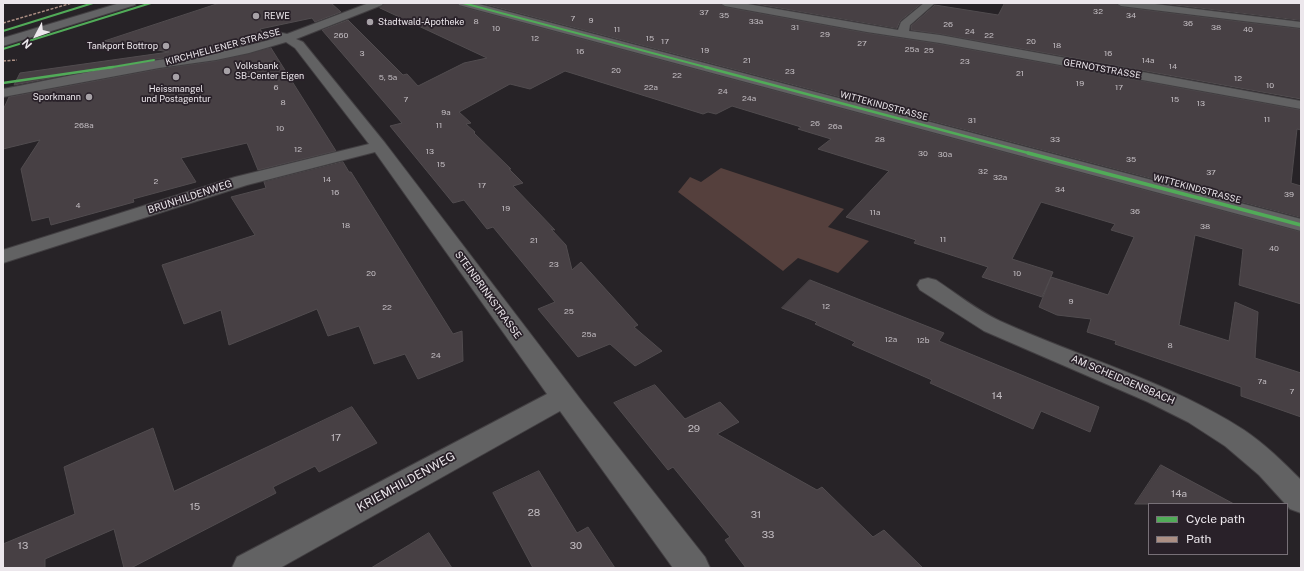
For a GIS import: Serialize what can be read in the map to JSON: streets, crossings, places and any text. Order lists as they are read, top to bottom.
{
  "streets": {
    "street": [
      "KIRCHHELLENER STRASSE",
      "GERNOTSTRASSE",
      "WITTEKINDSTRASSE",
      "BRUNHILDENWEG",
      "STEINBRINKSTRASSE",
      "AM SCHEIDGENSBACH",
      "KRIEMHILDENWEG"
    ]
  },
  "crossings": [
    ["KIRCHHELLENER STRASSE", "STEINBRINKSTRASSE"],
    ["BRUNHILDENWEG", "STEINBRINKSTRASSE"],
    ["STEINBRINKSTRASSE", "KRIEMHILDENWEG"]
  ],
  "places": [
    "REWE",
    "Stadtwald-Apotheke",
    "Tankport Bottrop",
    "Volksbank SB-Center Eigen",
    "Heissmangel und Postagentur",
    "Sporkmann"
  ],
  "house_numbers": [
    "32",
    "37",
    "35",
    "34",
    "7",
    "9",
    "8",
    "33a",
    "36",
    "26",
    "31",
    "38",
    "10",
    "11",
    "40",
    "24",
    "29",
    "260",
    "22",
    "12",
    "15",
    "17",
    "20",
    "27",
    "18",
    "25a",
    "19",
    "25",
    "16",
    "3",
    "16",
    "21",
    "14a",
    "23",
    "14",
    "20",
    "23",
    "21",
    "22",
    "5, 5a",
    "12",
    "19",
    "10",
    "6",
    "22a",
    "17",
    "24",
    "24a",
    "7",
    "15",
    "8",
    "13",
    "9a",
    "11",
    "31",
    "26",
    "268a",
    "11",
    "26a",
    "10",
    "28",
    "33",
    "12",
    "13",
    "30",
    "30a",
    "35",
    "15",
    "32",
    "37",
    "32a",
    "14",
    "2",
    "17",
    "34",
    "16",
    "39",
    "4",
    "19",
    "36",
    "11a",
    "18",
    "38",
    "11",
    "21",
    "40",
    "23",
    "20",
    "10",
    "9",
    "12",
    "22",
    "25",
    "25a",
    "12a",
    "12b",
    "8",
    "24",
    "7a",
    "7",
    "14",
    "29",
    "17",
    "14a",
    "15",
    "28",
    "31",
    "33",
    "13",
    "30"
  ],
  "legend": ["Cycle path", "Path"],
  "north": "bottom left"
}
